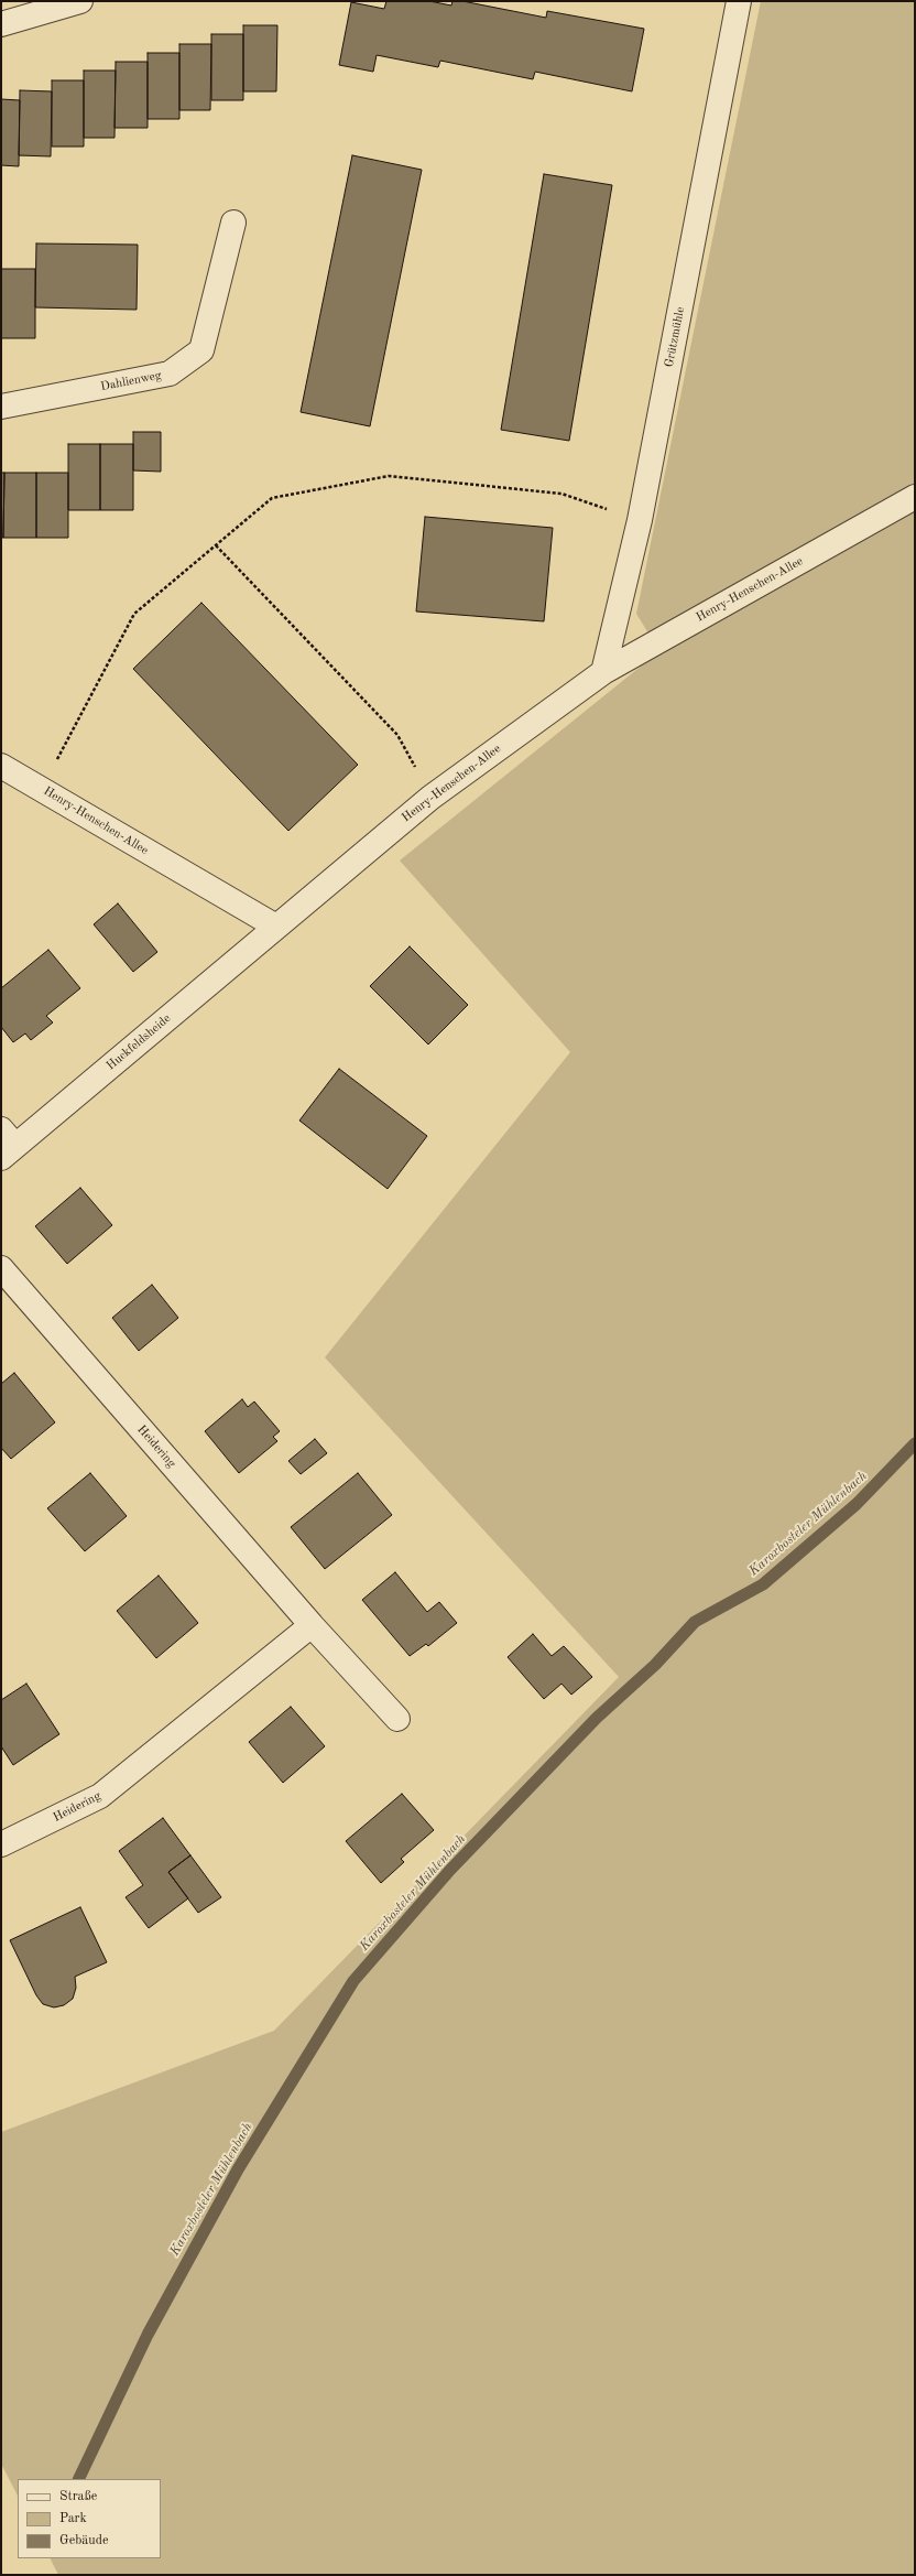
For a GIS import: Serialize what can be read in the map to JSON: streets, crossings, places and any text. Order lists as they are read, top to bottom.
{
  "streets": {
    "street": [
      "Grützmühle",
      "Dahlienweg",
      "Henry-Henschen-Allee",
      "Huckfeldsheide",
      "Heidering"
    ]
  },
  "crossings": [
    ["Grützmühle", "Henry-Henschen-Allee"],
    ["Henry-Henschen-Allee", "Huckfeldsheide"]
  ],
  "water": ["Karoxbosteler Mühlenbach"],
  "legend": ["Straße", "Park", "Gebäude"]
}
